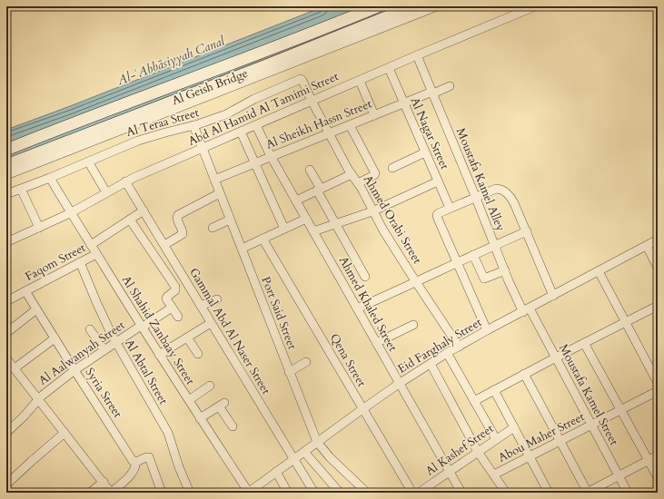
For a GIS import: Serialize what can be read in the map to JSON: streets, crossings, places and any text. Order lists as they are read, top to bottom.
{
  "streets": {
    "main road": ["Al Geish Bridge"],
    "street": [
      "Abd Al Hamid Al Tamimi Street",
      "Al Teraa Street",
      "Al Sheikh Hassn Street",
      "Al Nagar Street",
      "Moustafa Kamel Alley",
      "Ahmed Orabi Street",
      "Faqom Street",
      "Ahmed Khaled Street",
      "Port Said Street",
      "Al Shahid Zanbaay Street",
      "Gammal Abd Al Naser Street",
      "Eid Farghaly Street",
      "Al Aalwanyah Street",
      "Qena Street",
      "Al Abtal Street",
      "Syria Street",
      "Moustafa Kamel Street",
      "Abou Maher Street",
      "Al Kashef Street"
    ]
  },
  "crossings": [
    ["Abd Al Hamid Al Tamimi Street", "Al Teraa Street"],
    ["Abd Al Hamid Al Tamimi Street", "Al Nagar Street"],
    ["Abd Al Hamid Al Tamimi Street", "Moustafa Kamel Alley"],
    ["Abd Al Hamid Al Tamimi Street", "Ahmed Orabi Street"],
    ["Abd Al Hamid Al Tamimi Street", "Ahmed Khaled Street"],
    ["Abd Al Hamid Al Tamimi Street", "Port Said Street"],
    ["Abd Al Hamid Al Tamimi Street", "Al Shahid Zanbaay Street"],
    ["Abd Al Hamid Al Tamimi Street", "Gammal Abd Al Naser Street"],
    ["Al Teraa Street", "Ahmed Orabi Street"],
    ["Al Teraa Street", "Port Said Street"],
    ["Al Teraa Street", "Al Shahid Zanbaay Street"],
    ["Al Sheikh Hassn Street", "Al Nagar Street"],
    ["Al Sheikh Hassn Street", "Moustafa Kamel Alley"],
    ["Al Sheikh Hassn Street", "Ahmed Orabi Street"],
    ["Al Sheikh Hassn Street", "Ahmed Khaled Street"],
    ["Al Sheikh Hassn Street", "Port Said Street"],
    ["Moustafa Kamel Alley", "Eid Farghaly Street"],
    ["Moustafa Kamel Alley", "Moustafa Kamel Street"],
    ["Ahmed Orabi Street", "Eid Farghaly Street"],
    ["Faqom Street", "Al Shahid Zanbaay Street"],
    ["Faqom Street", "Gammal Abd Al Naser Street"],
    ["Faqom Street", "Al Abtal Street"],
    ["Faqom Street", "Syria Street"],
    ["Ahmed Khaled Street", "Eid Farghaly Street"],
    ["Ahmed Khaled Street", "Al Kashef Street"],
    ["Port Said Street", "Eid Farghaly Street"],
    ["Al Shahid Zanbaay Street", "Eid Farghaly Street"],
    ["Al Shahid Zanbaay Street", "Al Aalwanyah Street"],
    ["Gammal Abd Al Naser Street", "Eid Farghaly Street"],
    ["Eid Farghaly Street", "Qena Street"],
    ["Eid Farghaly Street", "Moustafa Kamel Street"],
    ["Al Aalwanyah Street", "Al Abtal Street"],
    ["Al Aalwanyah Street", "Syria Street"],
    ["Moustafa Kamel Street", "Abou Maher Street"]
  ],
  "water": ["Al-ʿAbbāsiyyah Canal"]
}
